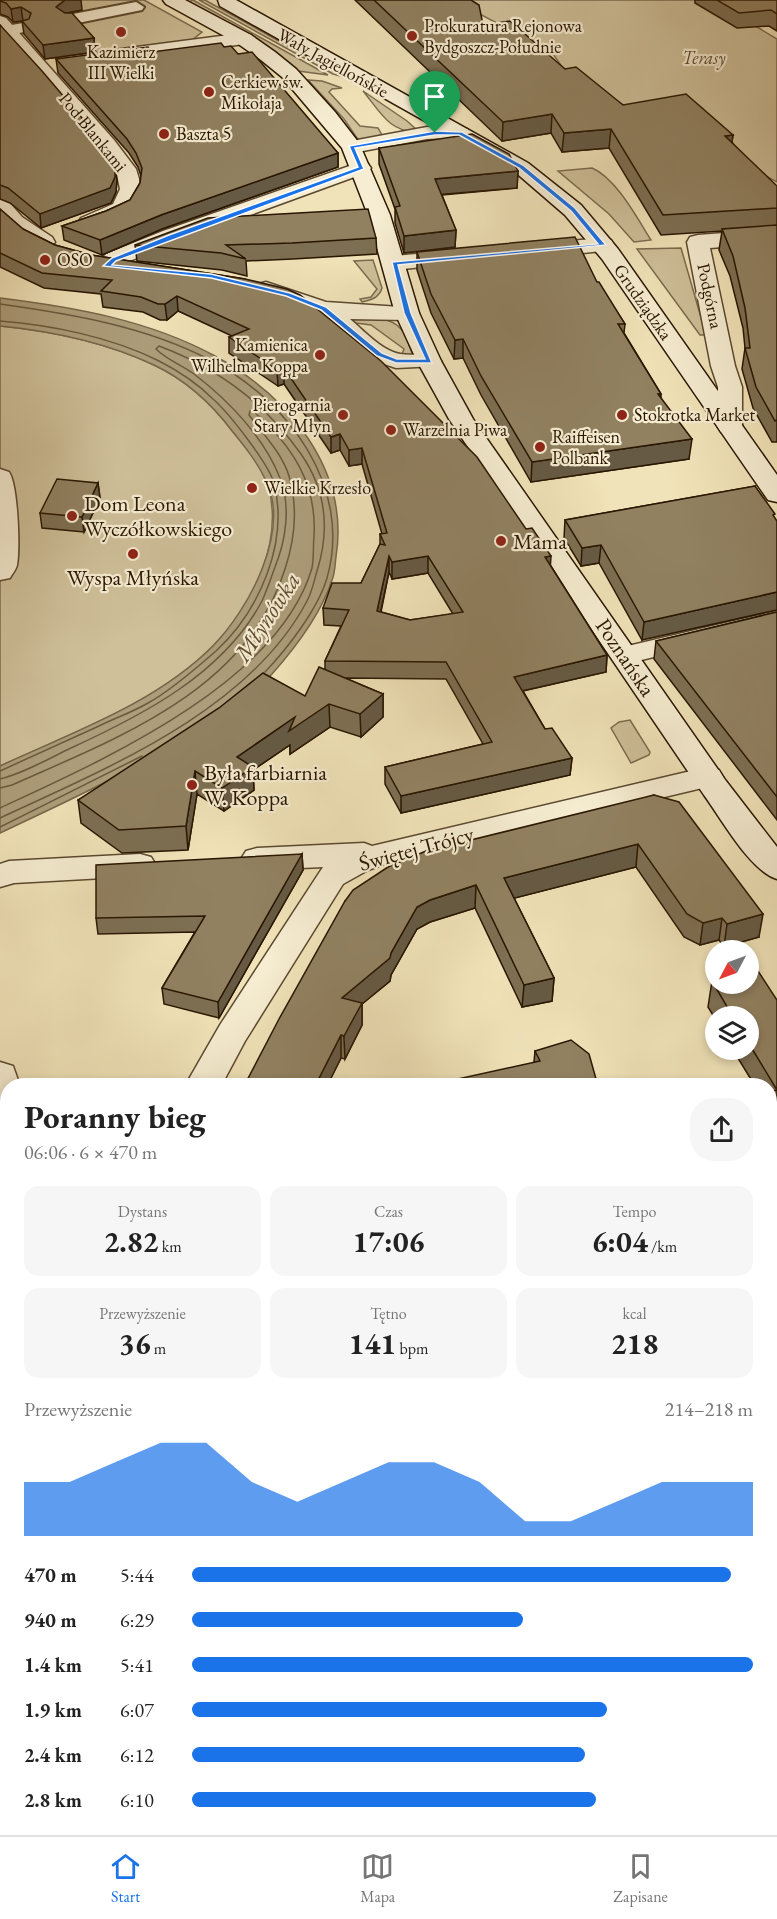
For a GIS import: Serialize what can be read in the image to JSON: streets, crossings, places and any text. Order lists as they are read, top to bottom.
{
  "streets": {
    "street": [
      "Wały Jagiellońskie",
      "Pod Blankami",
      "Podgórna",
      "Grudziądzka",
      "Poznańska",
      "Świętej Trójcy"
    ]
  },
  "crossings": [
    ["Wały Jagiellońskie", "Grudziądzka"],
    ["Wały Jagiellońskie", "Poznańska"],
    ["Podgórna", "Grudziądzka"],
    ["Poznańska", "Świętej Trójcy"]
  ],
  "water": ["Młynówka"],
  "parks": ["Terasy"],
  "places": [
    "Kazimierz III Wielki",
    "Prokuratura Rejonowa Bydgoszcz-Południe",
    "Cerkiew św. Mikołaja",
    "Baszta 5",
    "OSO",
    "Kamienica Wilhelma Koppa",
    "Pierogarnia Stary Młyn",
    "Stokrotka Market",
    "Warzelnia Piwa",
    "Raiffeisen Polbank",
    "Wielkie Krzesło",
    "Dom Leona Wyczółkowskiego",
    "Mama",
    "Wyspa Młyńska",
    "Była farbiarnia W. Koppa"
  ],
  "north": "bottom left",
  "page": {
    "heading": ["Poranny bieg", "06:06 · 6 × 470 m"],
    "stats": [
      ["Dystans", "2.82 km"],
      ["Czas", "17:06"],
      ["Tempo", "6:04 /km"],
      ["Przewyższenie", "36 m"],
      ["Tętno", "141 bpm"],
      ["kcal", "218"]
    ],
    "chart": ["Przewyższenie", "214–218 m"],
    "list": [
      {
        "name": "470 m",
        "note": "5:44"
      },
      {
        "name": "940 m",
        "note": "6:29"
      },
      {
        "name": "1.4 km",
        "note": "5:41"
      },
      {
        "name": "1.9 km",
        "note": "6:07"
      },
      {
        "name": "2.4 km",
        "note": "6:12"
      },
      {
        "name": "2.8 km",
        "note": "6:10"
      }
    ],
    "tabs": ["Start", "Mapa", "Zapisane"]
  }
}
